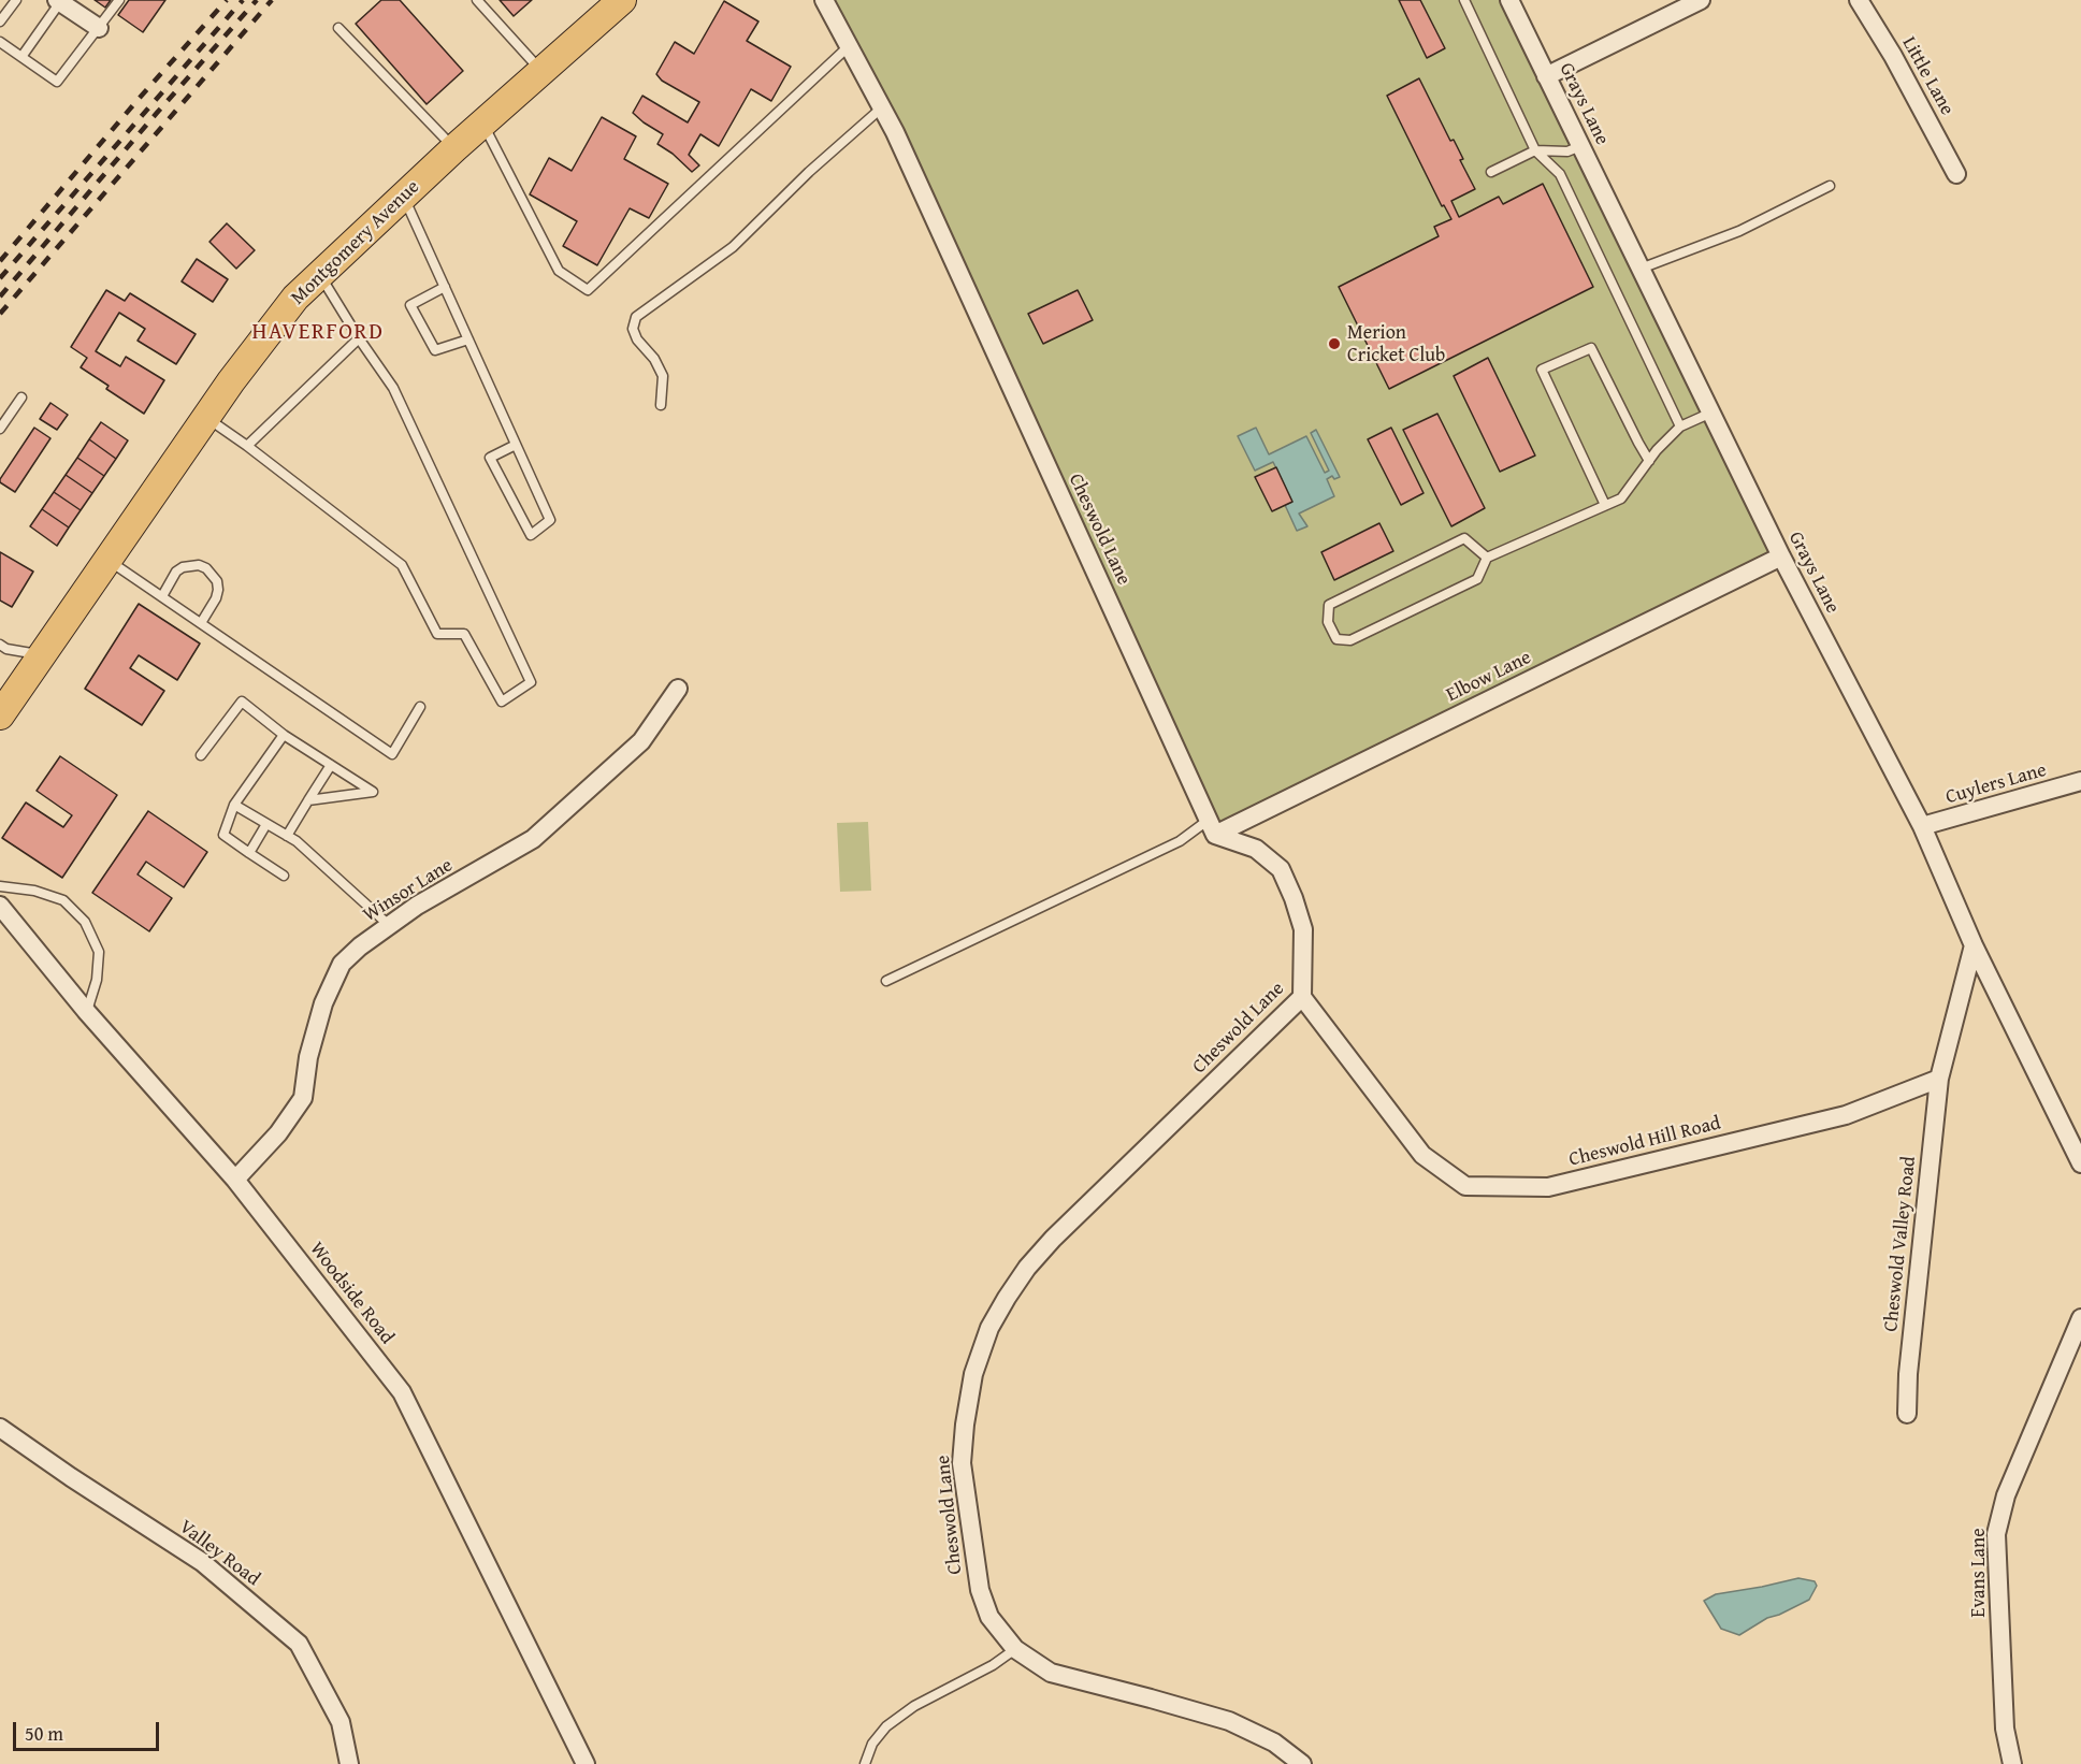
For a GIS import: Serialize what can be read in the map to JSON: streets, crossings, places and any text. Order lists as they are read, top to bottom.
{
  "streets": {
    "main road": ["Montgomery Avenue"],
    "street": [
      "Little Lane",
      "Grays Lane",
      "Cheswold Lane",
      "Elbow Lane",
      "Cuylers Lane",
      "Winsor Lane",
      "Cheswold Hill Road",
      "Cheswold Valley Road",
      "Woodside Road",
      "Valley Road",
      "Evans Lane"
    ]
  },
  "crossings": [
    ["Grays Lane", "Elbow Lane"],
    ["Grays Lane", "Cuylers Lane"],
    ["Cheswold Lane", "Elbow Lane"],
    ["Cheswold Lane", "Cheswold Hill Road"],
    ["Winsor Lane", "Woodside Road"],
    ["Cheswold Hill Road", "Cheswold Valley Road"]
  ],
  "districts": ["HAVERFORD"],
  "places": ["Merion Cricket Club"],
  "scale_bar": "50 m"
}
